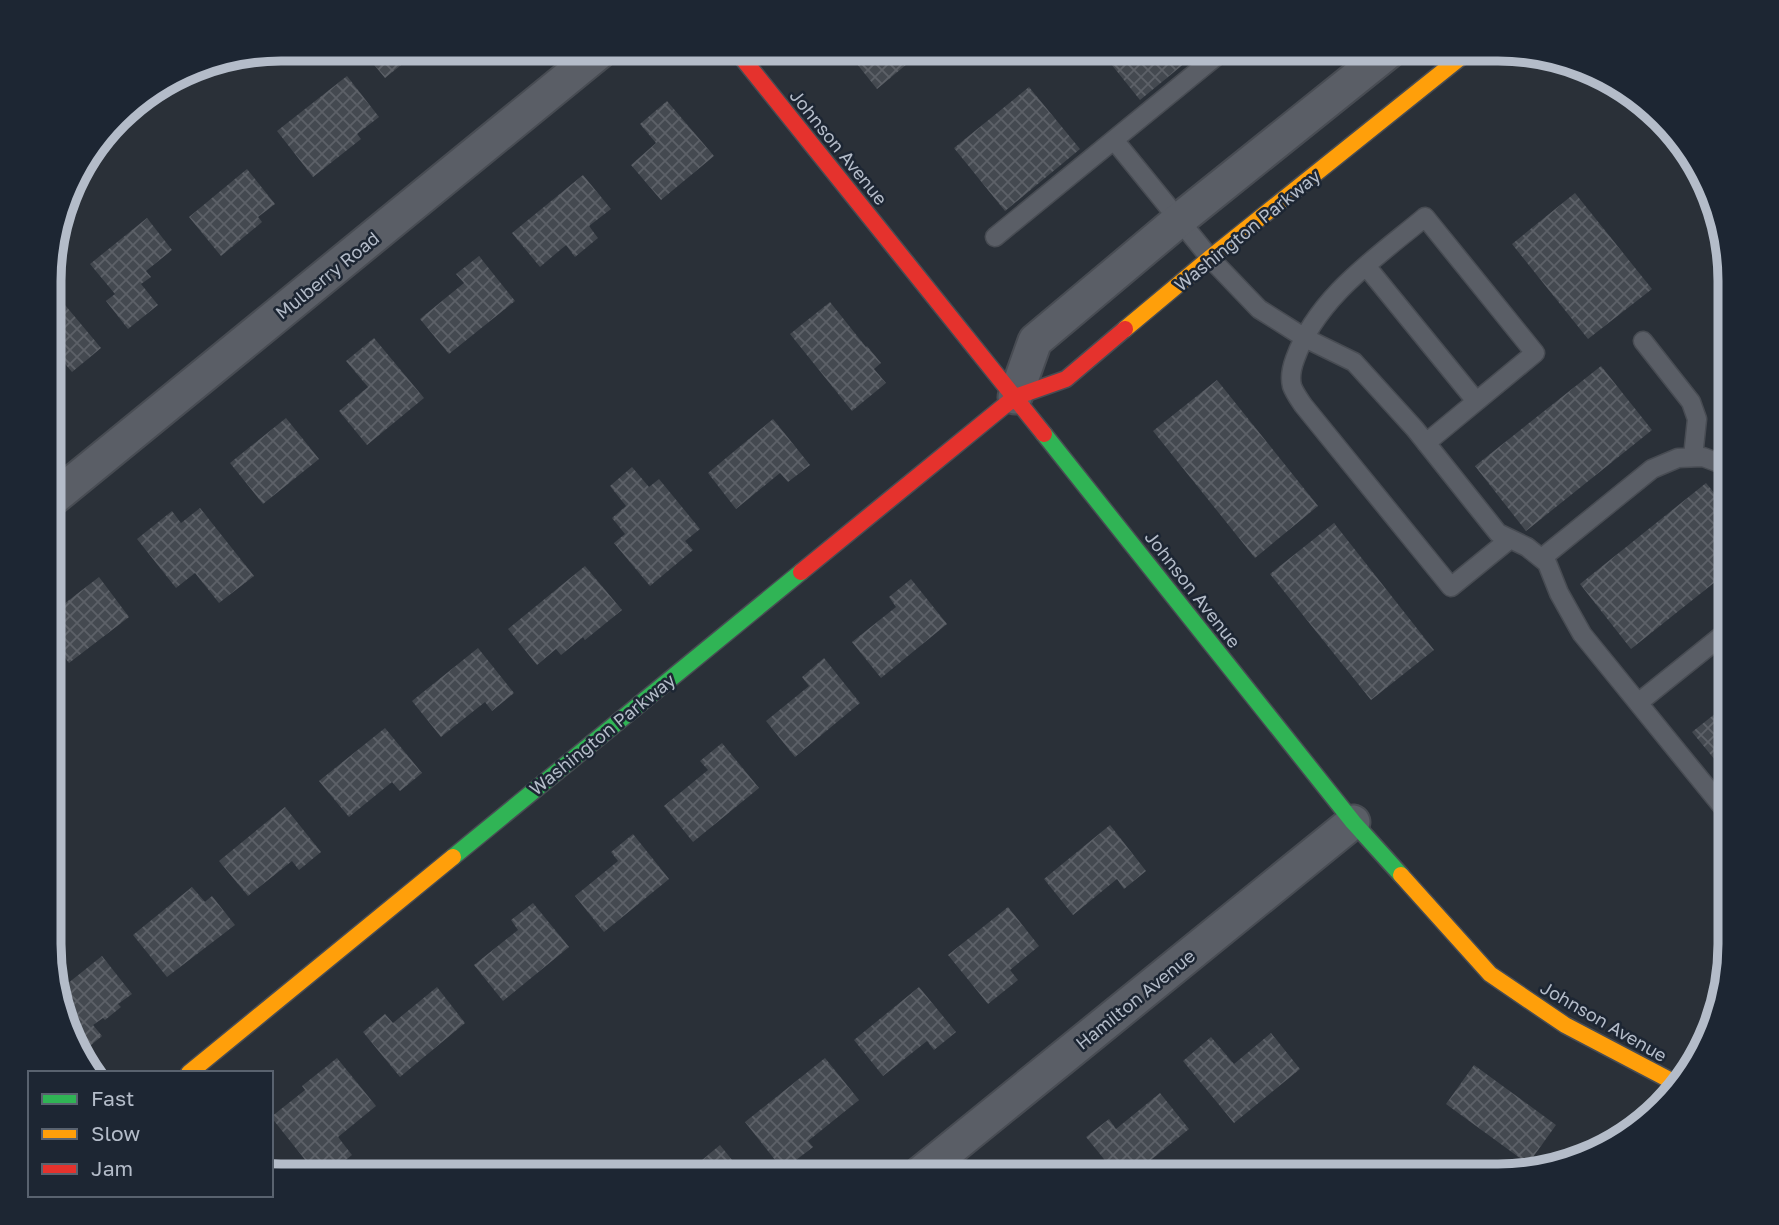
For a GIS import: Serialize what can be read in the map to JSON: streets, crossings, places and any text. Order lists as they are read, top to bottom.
{
  "streets": {
    "street": [
      "Johnson Avenue",
      "Washington Parkway",
      "Mulberry Road",
      "Hamilton Avenue"
    ]
  },
  "crossings": [
    ["Johnson Avenue", "Washington Parkway"],
    ["Johnson Avenue", "Hamilton Avenue"]
  ],
  "legend": ["Fast", "Slow", "Jam"]
}
